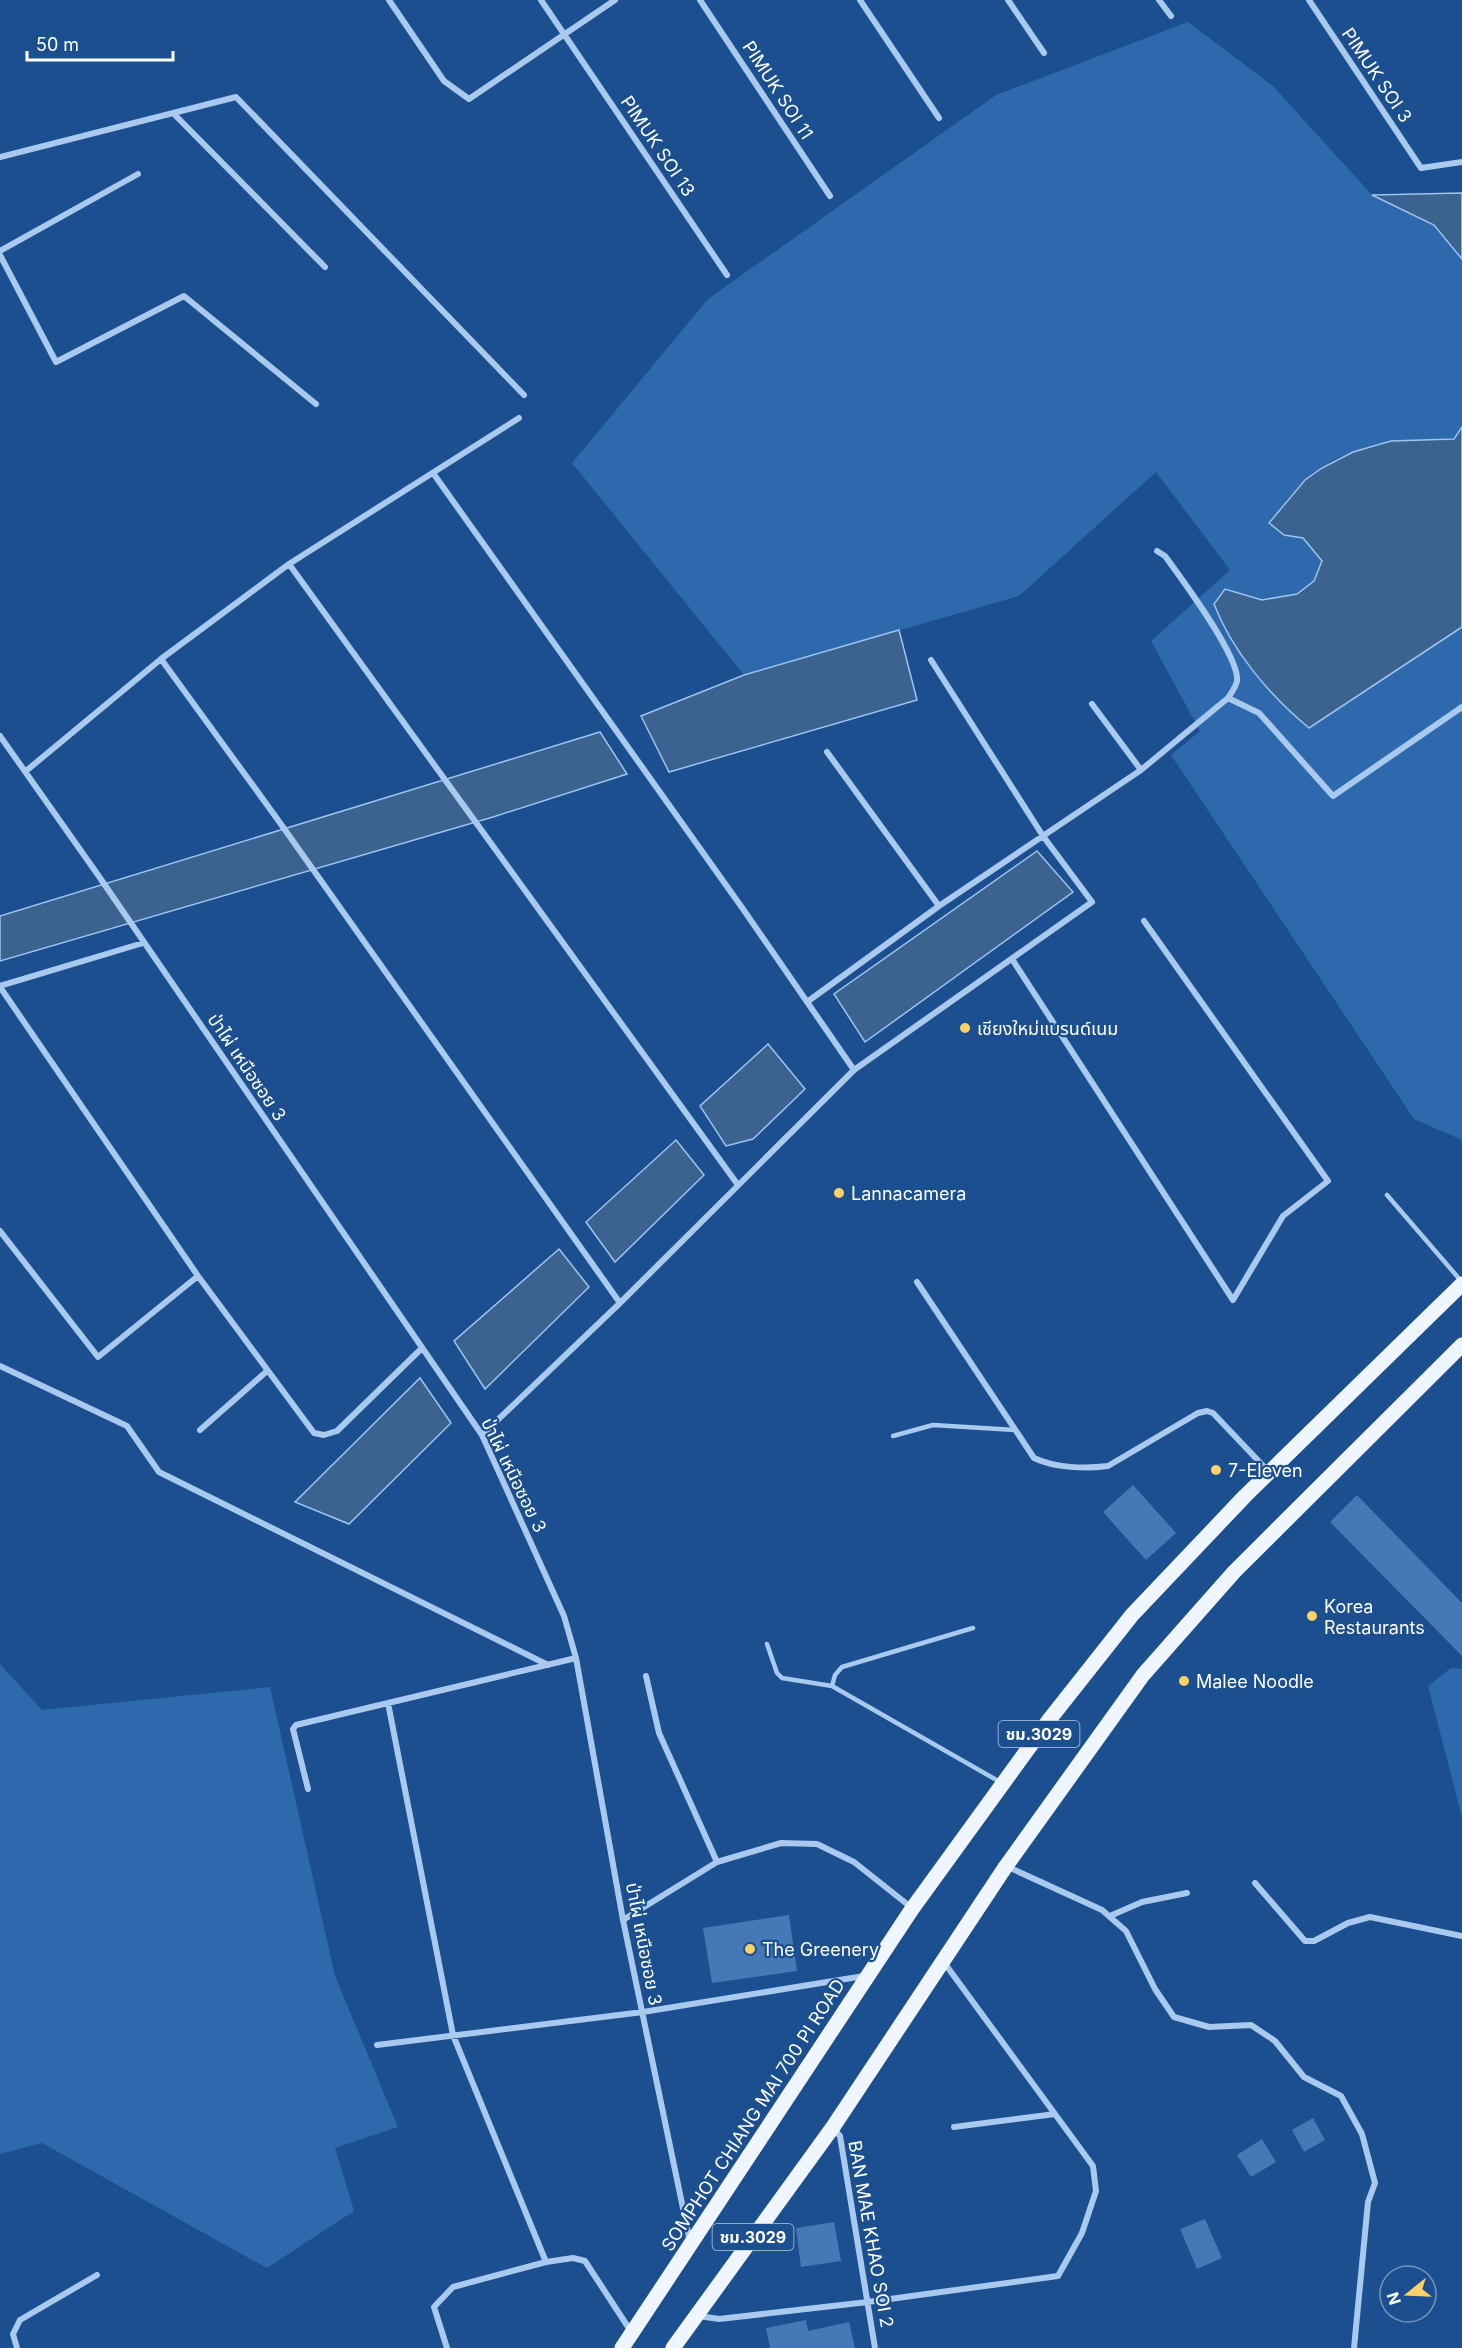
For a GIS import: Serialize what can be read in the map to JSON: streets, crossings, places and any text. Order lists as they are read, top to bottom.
{
  "streets": {
    "main road": ["ชม.3029", "SOMPHOT CHIANG MAI 700 PI ROAD"],
    "street": [
      "PIMUK SOI 3",
      "PIMUK SOI 11",
      "PIMUK SOI 13",
      "ป่าไผ่ เหนือซอย 3",
      "BAN MAE KHAO SOI 2"
    ]
  },
  "crossings": [
    ["ป่าไผ่ เหนือซอย 3", "SOMPHOT CHIANG MAI 700 PI ROAD"],
    ["ชม.3029", "BAN MAE KHAO SOI 2"]
  ],
  "places": [
    "เชียงใหม่แบรนด์เนม",
    "Lannacamera",
    "7-Eleven",
    "Korea Restaurants",
    "Malee Noodle",
    "The Greenery"
  ],
  "scale_bar": "50 m",
  "north": "left"
}
